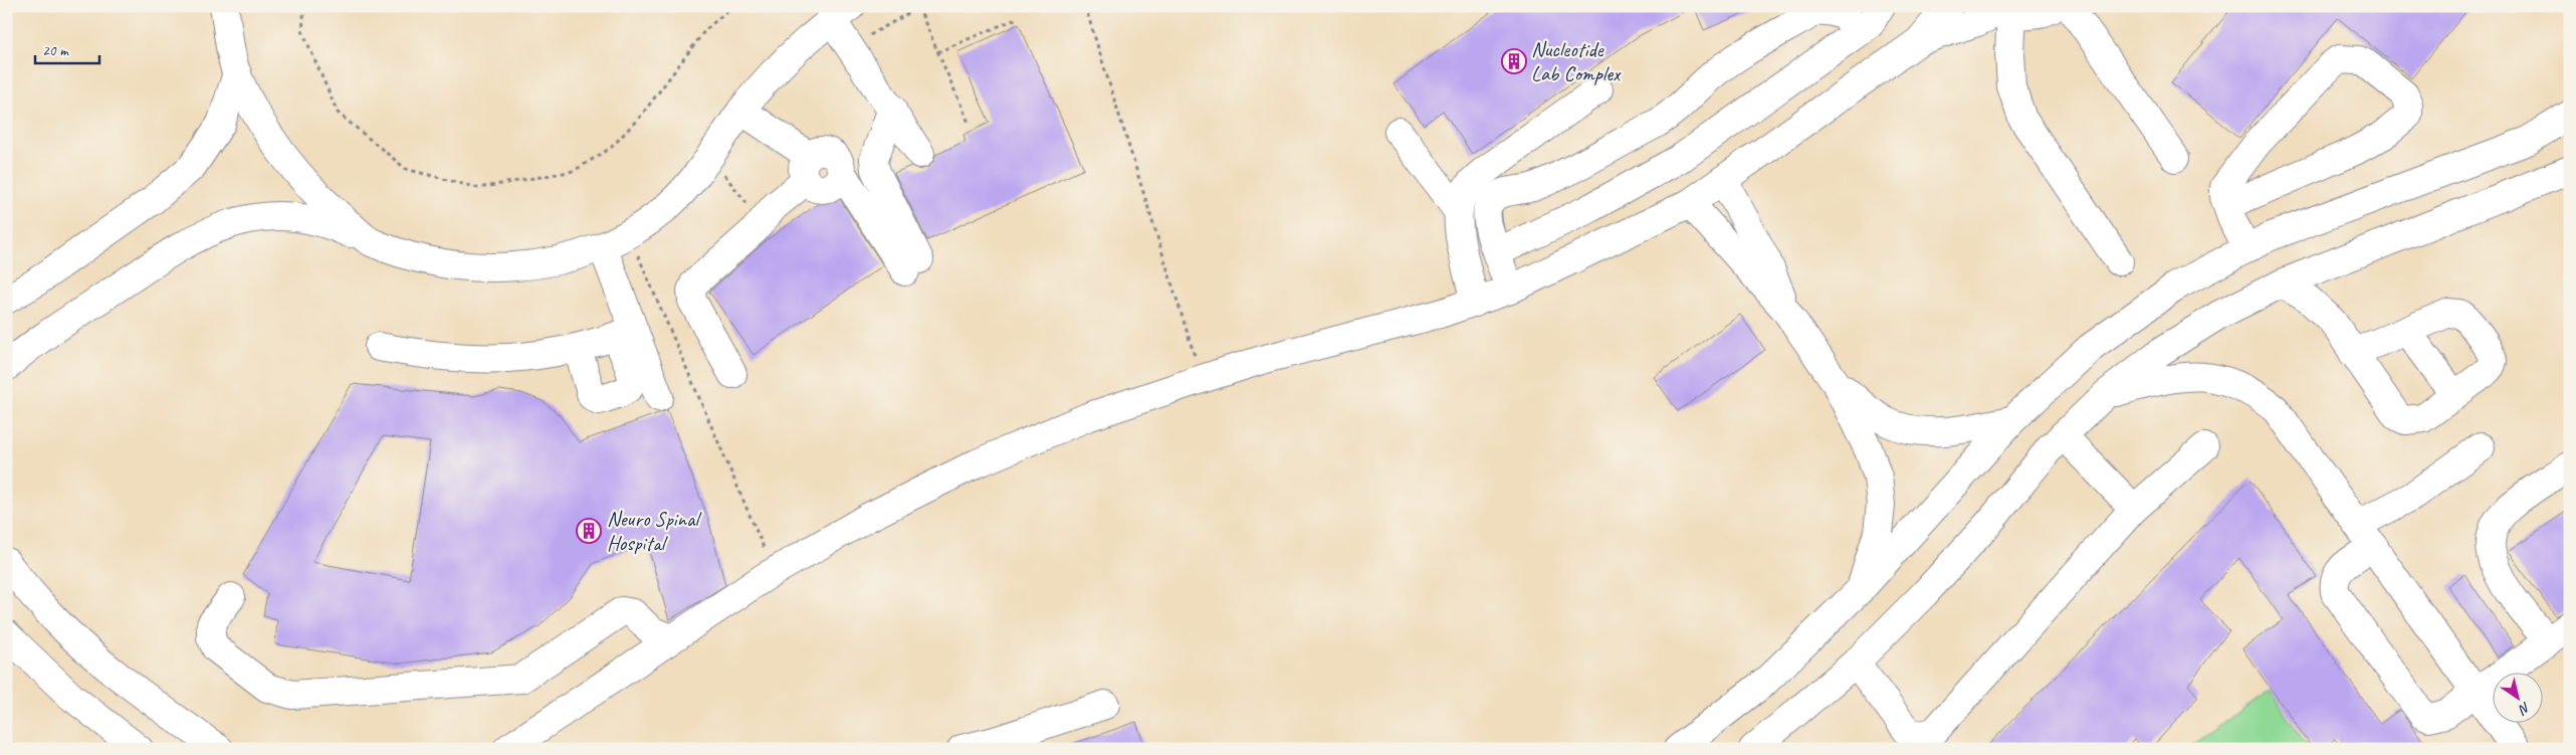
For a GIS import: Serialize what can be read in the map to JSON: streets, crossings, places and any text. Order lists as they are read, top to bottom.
{
  "places": {
    "building": ["Nucleotide Lab Complex", "Neuro Spinal Hospital"]
  },
  "scale_bar": "20 m",
  "north": "bottom right"
}
